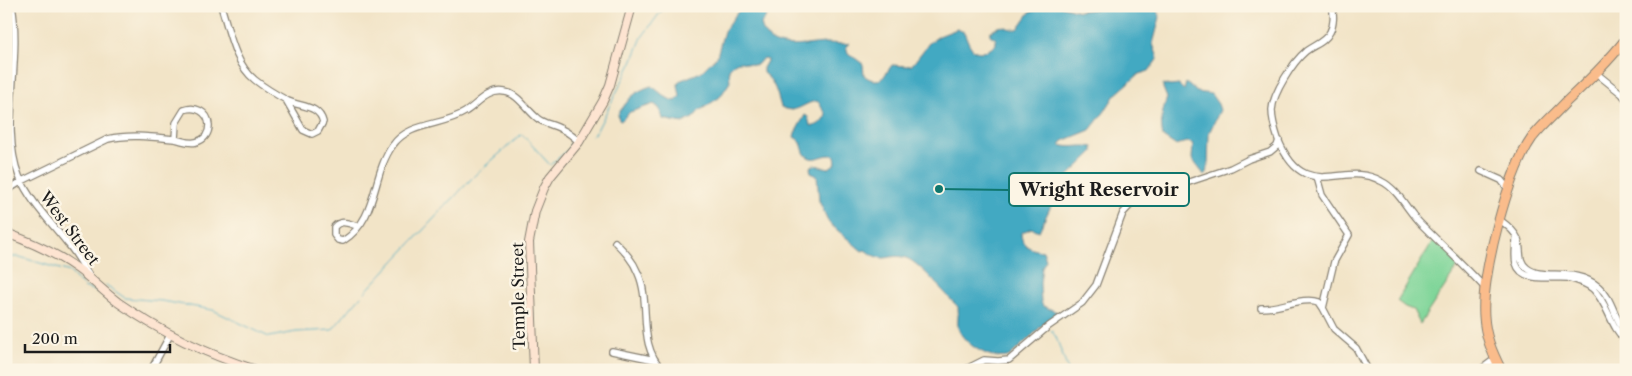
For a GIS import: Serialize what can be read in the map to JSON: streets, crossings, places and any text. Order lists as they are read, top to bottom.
{
  "streets": {
    "main road": ["West Street", "Temple Street"]
  },
  "places": ["Wright Reservoir"],
  "scale_bar": "200 m"
}
